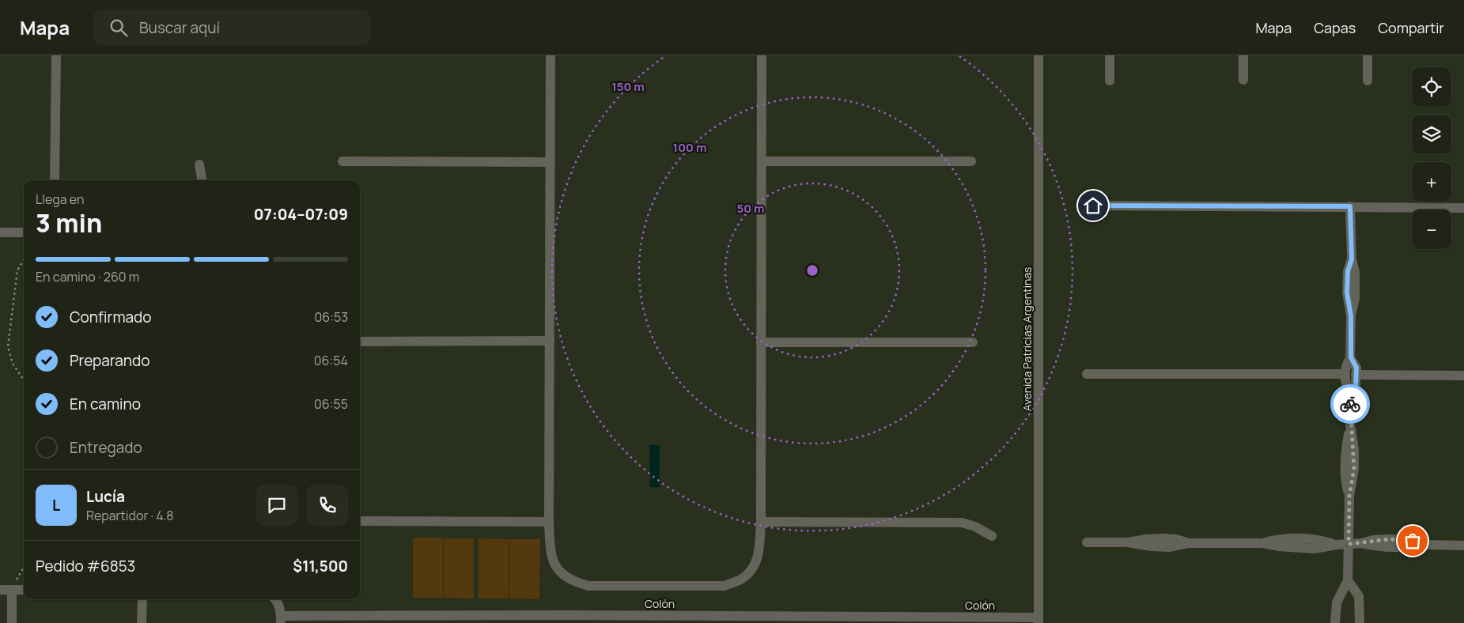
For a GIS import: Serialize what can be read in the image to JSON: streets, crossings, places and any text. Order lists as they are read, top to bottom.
{
  "streets": {
    "street": ["Avenida Patricias Argentinas", "Colón"]
  },
  "crossings": [
    ["Avenida Patricias Argentinas", "Colón"]
  ],
  "page": {
    "header": "Mapa",
    "search": "Buscar aquí",
    "nav": ["Mapa", "Capas", "Compartir"],
    "map_buttons": ["+", "−"],
    "heading": ["3 min", "Llega en", "07:04–07:09"],
    "panel": [
      "Lucía",
      "Repartidor · 4.8",
      "Pedido #6853",
      "$11,500"
    ],
    "bar": "En camino · 260 m",
    "list": [
      ["Confirmado", "06:53"],
      ["Preparando", "06:54"],
      ["En camino", "06:55"],
      "Entregado"
    ],
    "round": "L"
  },
  "rings": ["150 m", "100 m", "50 m"]
}
